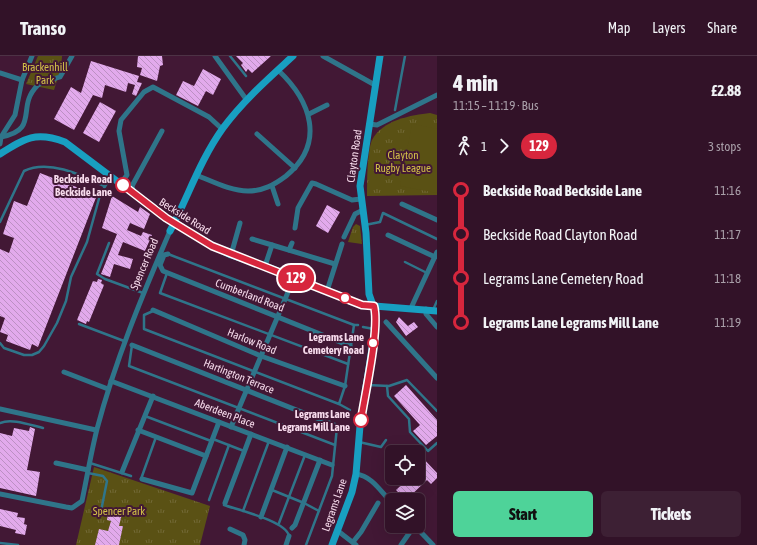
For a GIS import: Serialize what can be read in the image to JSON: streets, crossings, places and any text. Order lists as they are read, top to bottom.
{
  "streets": {
    "street": [
      "Clayton Road",
      "Beckside Road",
      "Spencer Road",
      "Cumberland Road",
      "Harlow Road",
      "Hartington Terrace",
      "Aberdeen Place",
      "Legrams Lane"
    ]
  },
  "crossings": [
    ["Clayton Road", "Beckside Road"],
    ["Clayton Road", "Legrams Lane"],
    ["Beckside Road", "Spencer Road"],
    ["Beckside Road", "Legrams Lane"],
    ["Spencer Road", "Aberdeen Place"]
  ],
  "parks": ["Brackenhill Park", "Clayton Rugby League", "Spencer Park"],
  "places": ["Beckside Road Beckside Lane", "Legrams Lane Cemetery Road", "Legrams Lane Legrams Mill Lane"],
  "lines": ["bus line 129"],
  "page": {
    "header": "Transo",
    "nav": ["Map", "Layers", "Share"],
    "on_map": "129",
    "heading": ["4 min", "11:15 – 11:19 · Bus", "£2.88"],
    "legs": ["1", "129", "3 stops"],
    "list": [
      {
        "name": "Beckside Road Beckside Lane",
        "value": "11:16"
      },
      {
        "name": "Beckside Road Clayton Road",
        "value": "11:17"
      },
      {
        "name": "Legrams Lane Cemetery Road",
        "value": "11:18"
      },
      {
        "name": "Legrams Lane Legrams Mill Lane",
        "value": "11:19"
      }
    ],
    "buttons": ["Start", "Tickets"]
  }
}
